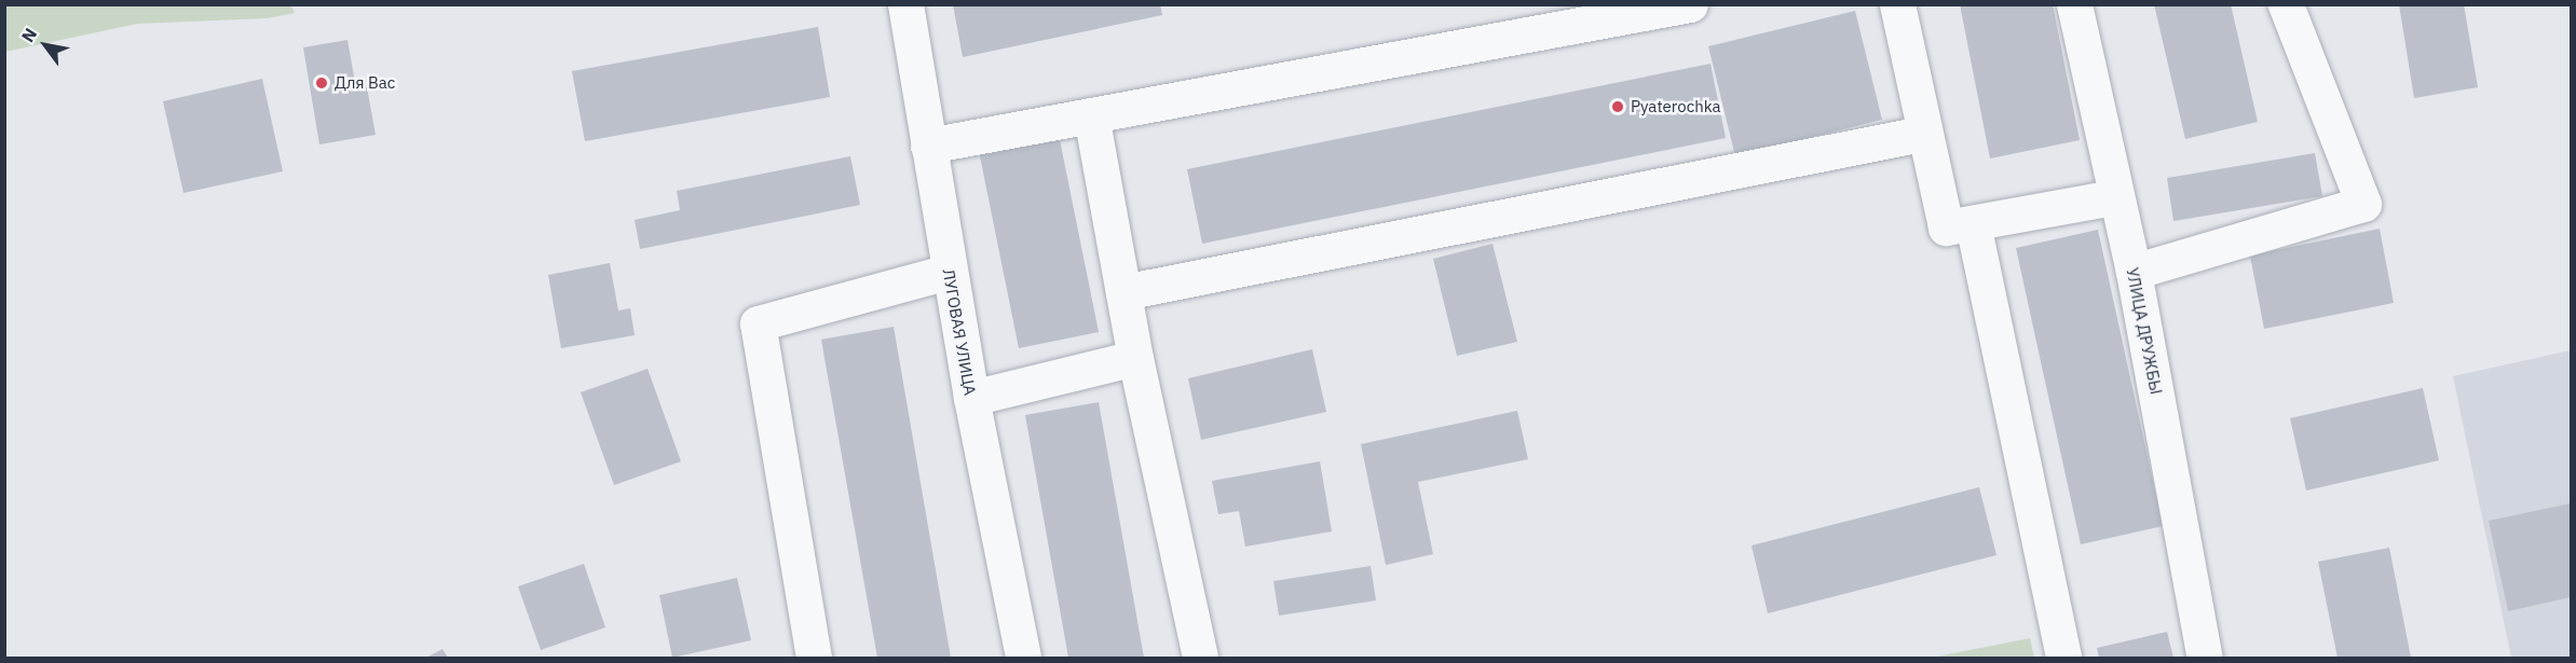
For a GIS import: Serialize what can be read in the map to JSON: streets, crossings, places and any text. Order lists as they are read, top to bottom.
{
  "streets": {
    "street": ["УЛИЦА ДРУЖБЫ", "ЛУГОВАЯ УЛИЦА"]
  },
  "places": ["Для Вас", "Pyaterochka"],
  "north": "top left"
}
